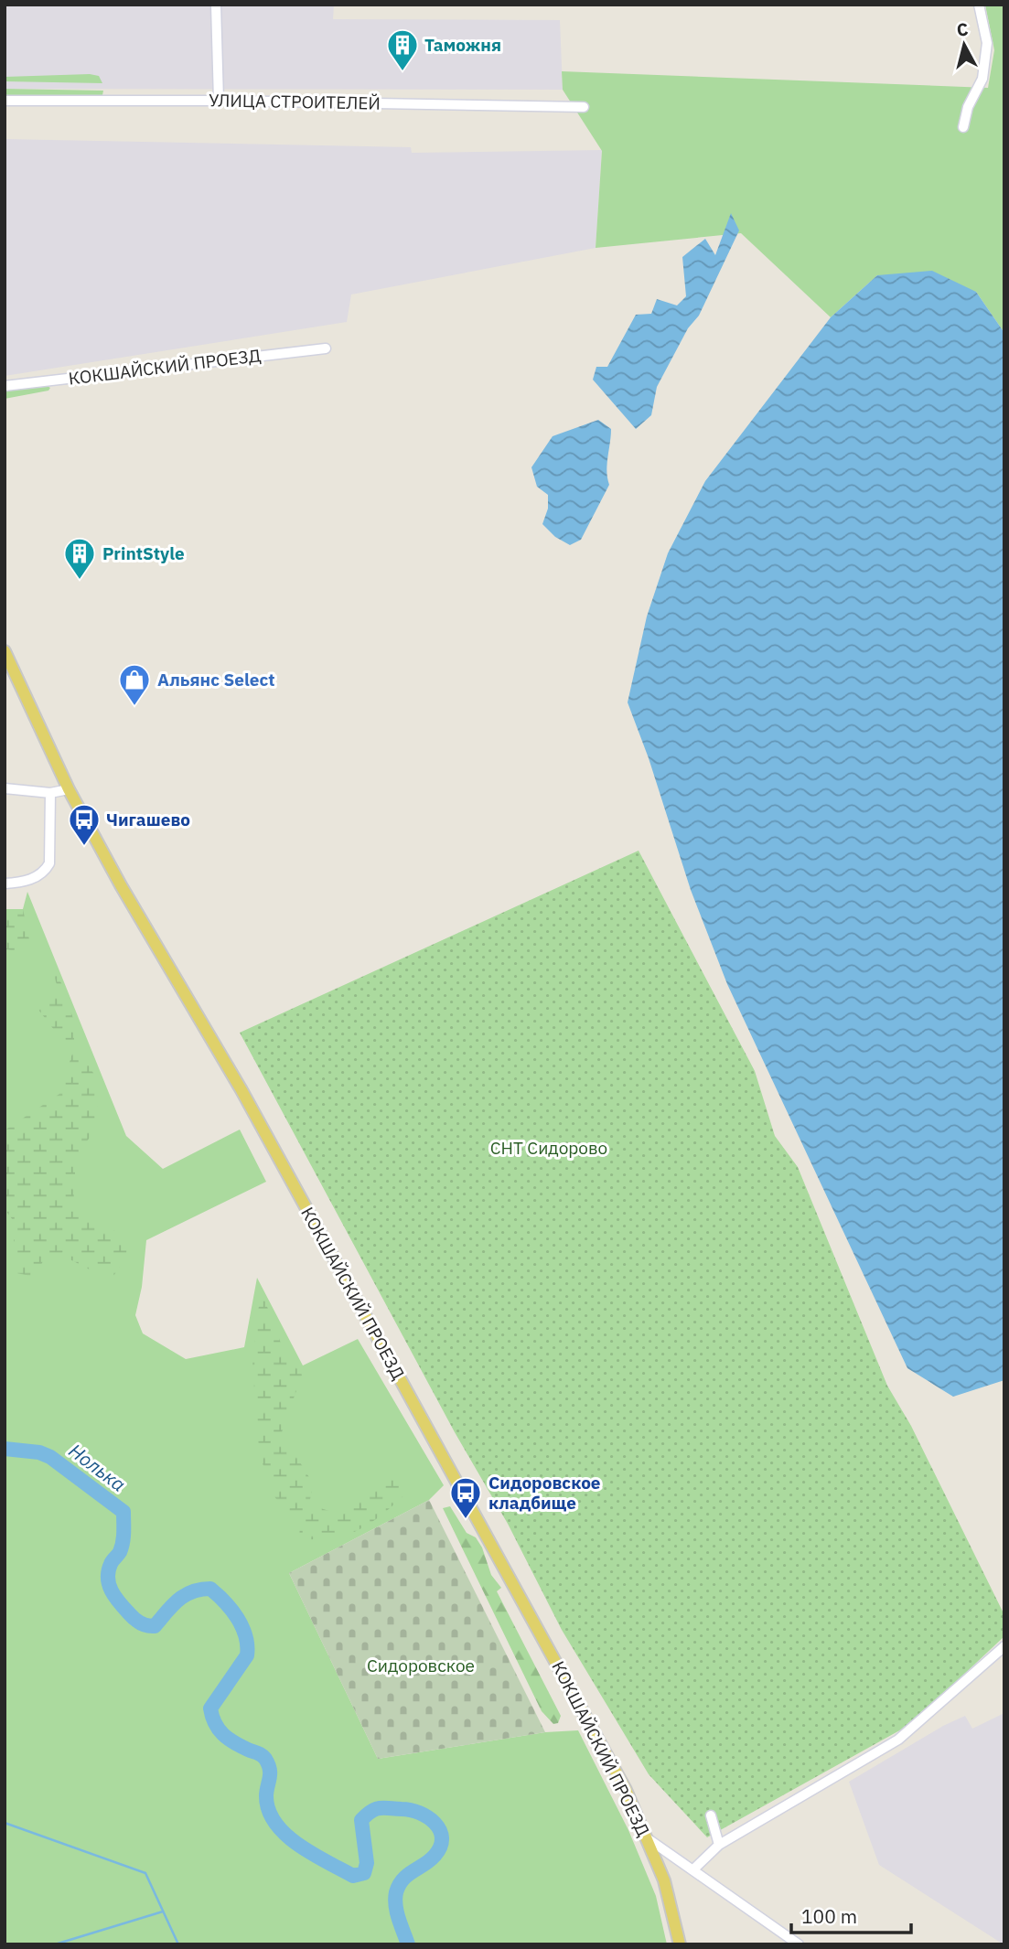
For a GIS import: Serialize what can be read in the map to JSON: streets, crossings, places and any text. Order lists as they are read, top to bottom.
{
  "streets": {
    "main road": ["КОКШАЙСКИЙ ПРОЕЗД"],
    "street": ["УЛИЦА СТРОИТЕЛЕЙ"]
  },
  "water": ["Нолька"],
  "parks": ["СНТ Сидорово", "Сидоровское"],
  "places": {
    "building": ["Таможня", "PrintStyle"],
    "shop": ["Альянс Select"],
    "bus stop": ["Чигашево", "Сидоровское кладбище"]
  },
  "scale_bar": "100 m",
  "north": "top"
}
